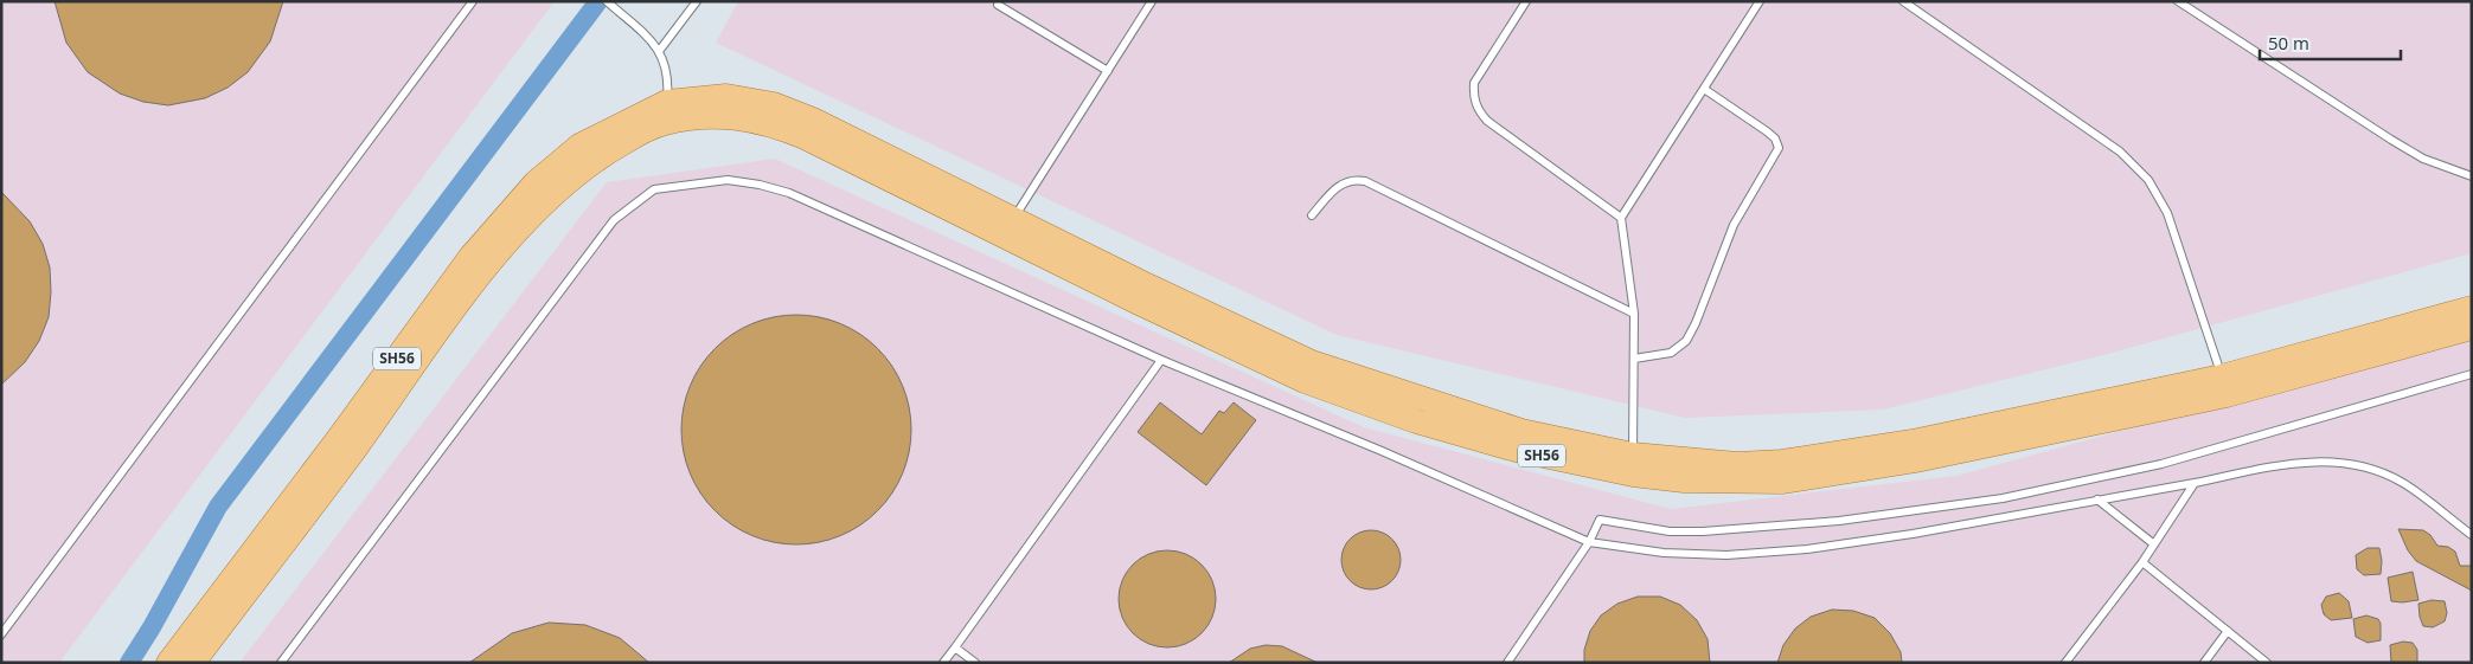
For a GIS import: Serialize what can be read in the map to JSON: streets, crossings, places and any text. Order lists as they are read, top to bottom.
{
  "streets": {
    "main road": ["SH56"]
  },
  "scale_bar": "50 m"
}
